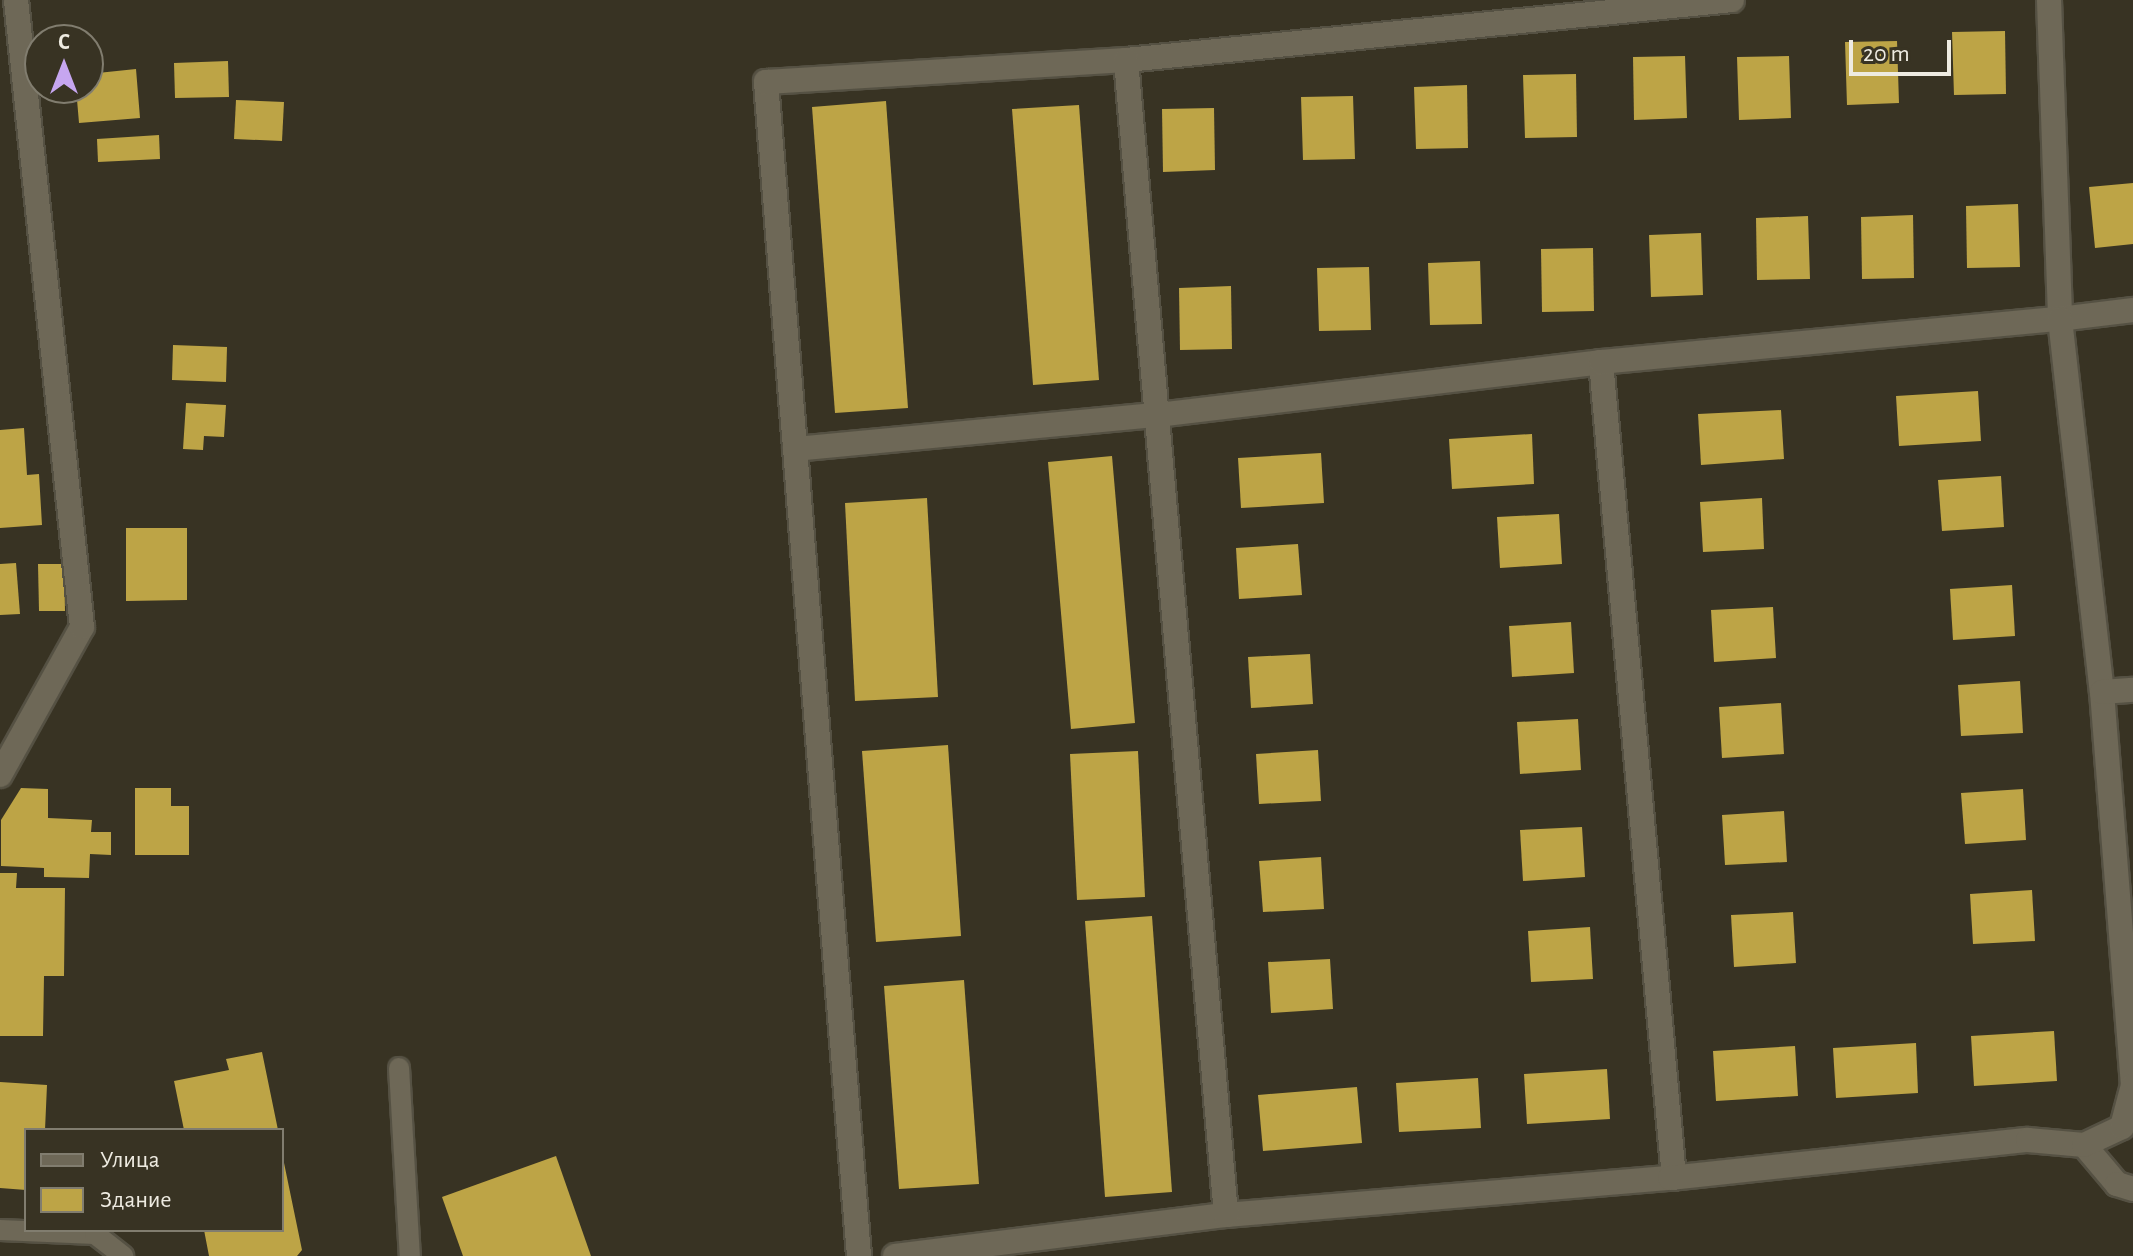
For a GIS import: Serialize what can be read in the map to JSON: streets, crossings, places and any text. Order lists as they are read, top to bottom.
{
  "legend": ["Улица", "Здание"],
  "scale_bar": "20 m",
  "north": "top"
}
